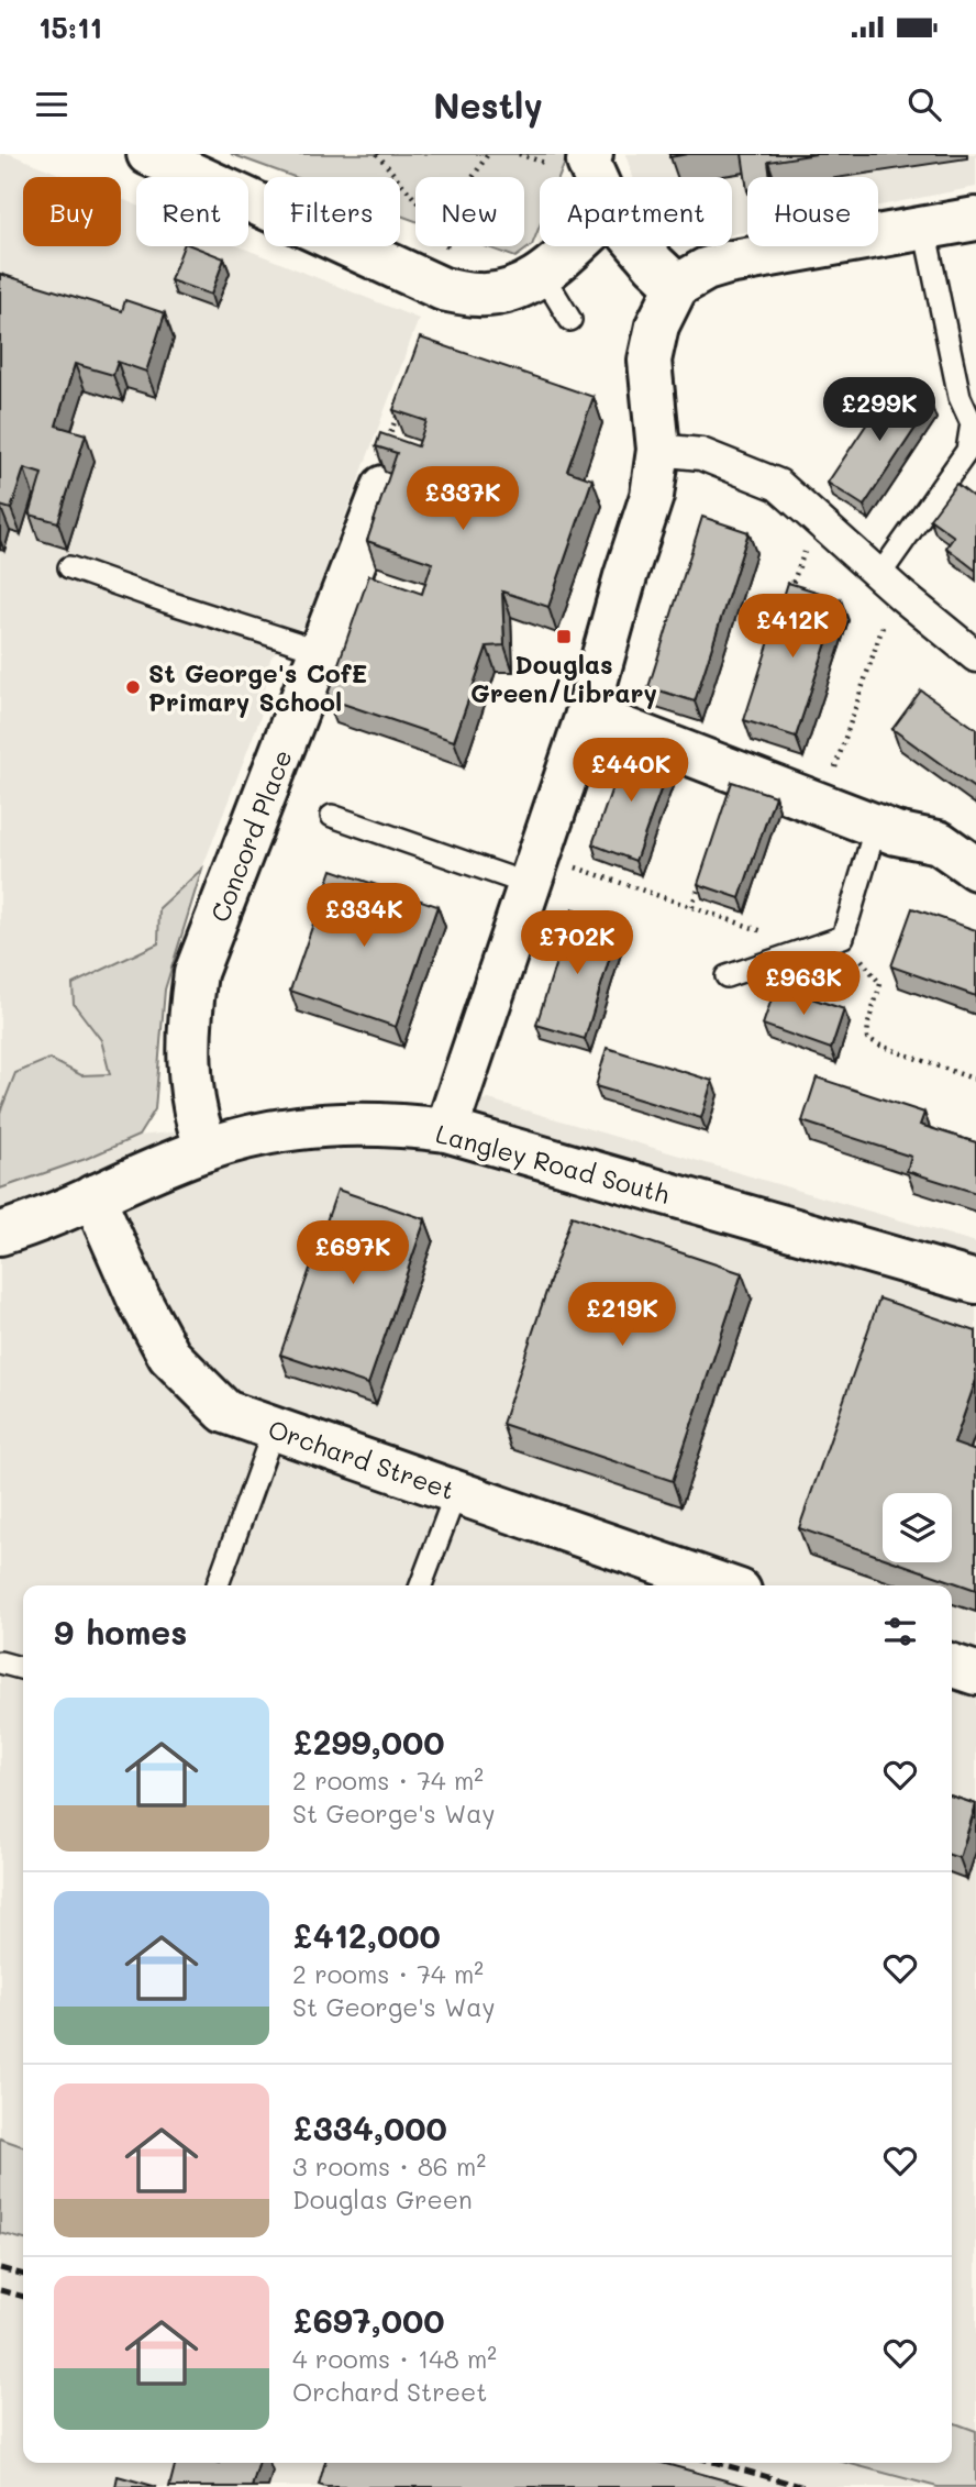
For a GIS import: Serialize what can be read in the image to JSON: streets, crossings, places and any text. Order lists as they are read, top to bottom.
{
  "streets": {
    "street": ["Concord Place", "Langley Road South", "Orchard Street"]
  },
  "crossings": [
    ["Concord Place", "Langley Road South"],
    ["Langley Road South", "Orchard Street"]
  ],
  "places": {
    "transit": ["Douglas Green/Library"],
    "other": ["St George's CofE Primary School"]
  },
  "page": {
    "status": "15:11",
    "header": "Nestly",
    "chip": [
      "Buy",
      "Rent",
      "Filters",
      "New",
      "Apartment",
      "House"
    ],
    "price": [
      "£299K",
      "£337K",
      "£412K",
      "£440K",
      "£334K",
      "£702K",
      "£963K",
      "£697K",
      "£219K"
    ],
    "heading": "9 homes",
    "list": [
      {
        "name": "£299,000",
        "note": "2 rooms · 74 m² · St George's Way"
      },
      {
        "name": "£412,000",
        "note": "2 rooms · 74 m² · St George's Way"
      },
      {
        "name": "£334,000",
        "note": "3 rooms · 86 m² · Douglas Green"
      },
      {
        "name": "£697,000",
        "note": "4 rooms · 148 m² · Orchard Street"
      }
    ]
  }
}
